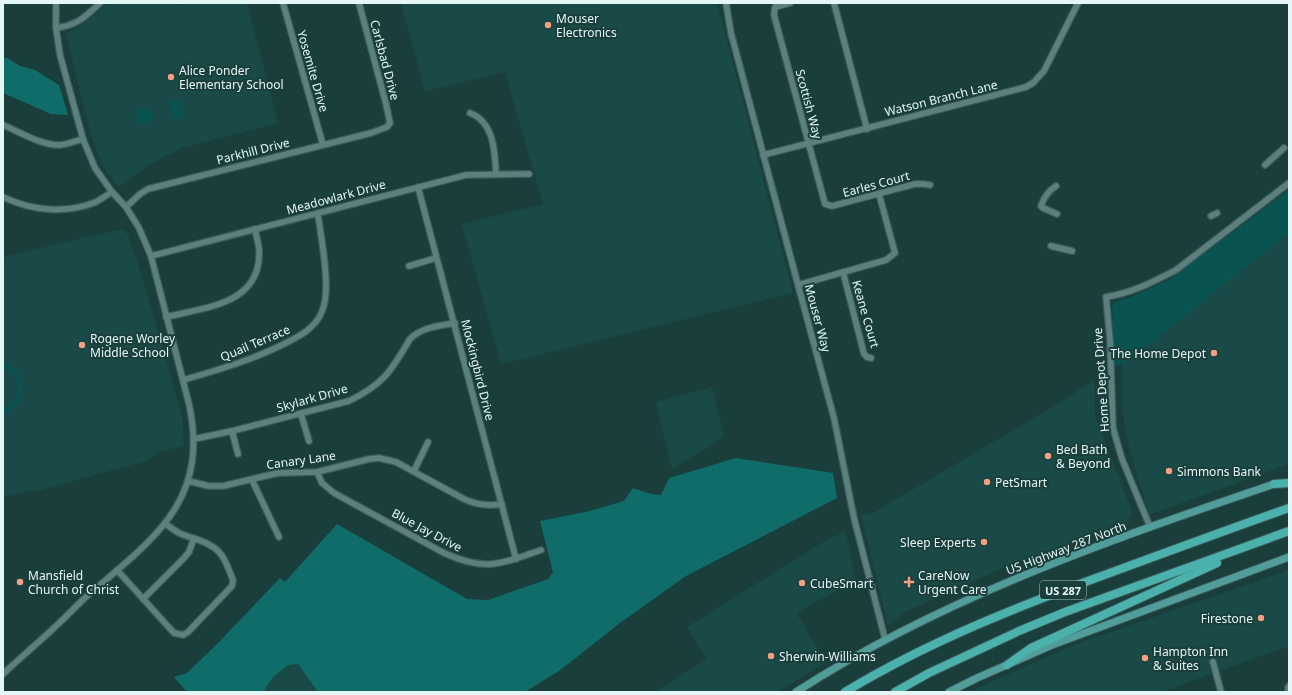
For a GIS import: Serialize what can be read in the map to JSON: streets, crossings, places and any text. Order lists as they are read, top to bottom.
{
  "streets": {
    "highway": ["US 287"],
    "main road": ["US Highway 287 North"],
    "street": [
      "Carlsbad Drive",
      "Yosemite Drive",
      "Watson Branch Lane",
      "Scottish Way",
      "Parkhill Drive",
      "Earles Court",
      "Meadowlark Drive",
      "Keane Court",
      "Mouser Way",
      "Quail Terrace",
      "Mockingbird Drive",
      "Home Depot Drive",
      "Skylark Drive",
      "Canary Lane",
      "Blue Jay Drive"
    ]
  },
  "crossings": [
    ["Carlsbad Drive", "Parkhill Drive"],
    ["Yosemite Drive", "Parkhill Drive"],
    ["Watson Branch Lane", "Scottish Way"],
    ["Watson Branch Lane", "Mouser Way"],
    ["Scottish Way", "Earles Court"],
    ["Meadowlark Drive", "Quail Terrace"],
    ["Meadowlark Drive", "Mockingbird Drive"],
    ["Mouser Way", "US Highway 287 North"],
    ["Mockingbird Drive", "Skylark Drive"],
    ["Mockingbird Drive", "Canary Lane"],
    ["Mockingbird Drive", "Blue Jay Drive"],
    ["Home Depot Drive", "US Highway 287 North"],
    ["Canary Lane", "Blue Jay Drive"]
  ],
  "places": {
    "other": [
      "Mouser Electronics",
      "Alice Ponder Elementary School",
      "Rogene Worley Middle School",
      "The Home Depot",
      "Bed Bath & Beyond",
      "Simmons Bank",
      "PetSmart",
      "Sleep Experts",
      "Mansfield Church of Christ",
      "CubeSmart",
      "Firestone",
      "Sherwin-Williams",
      "Hampton Inn & Suites"
    ],
    "health": ["CareNow Urgent Care"]
  }
}
